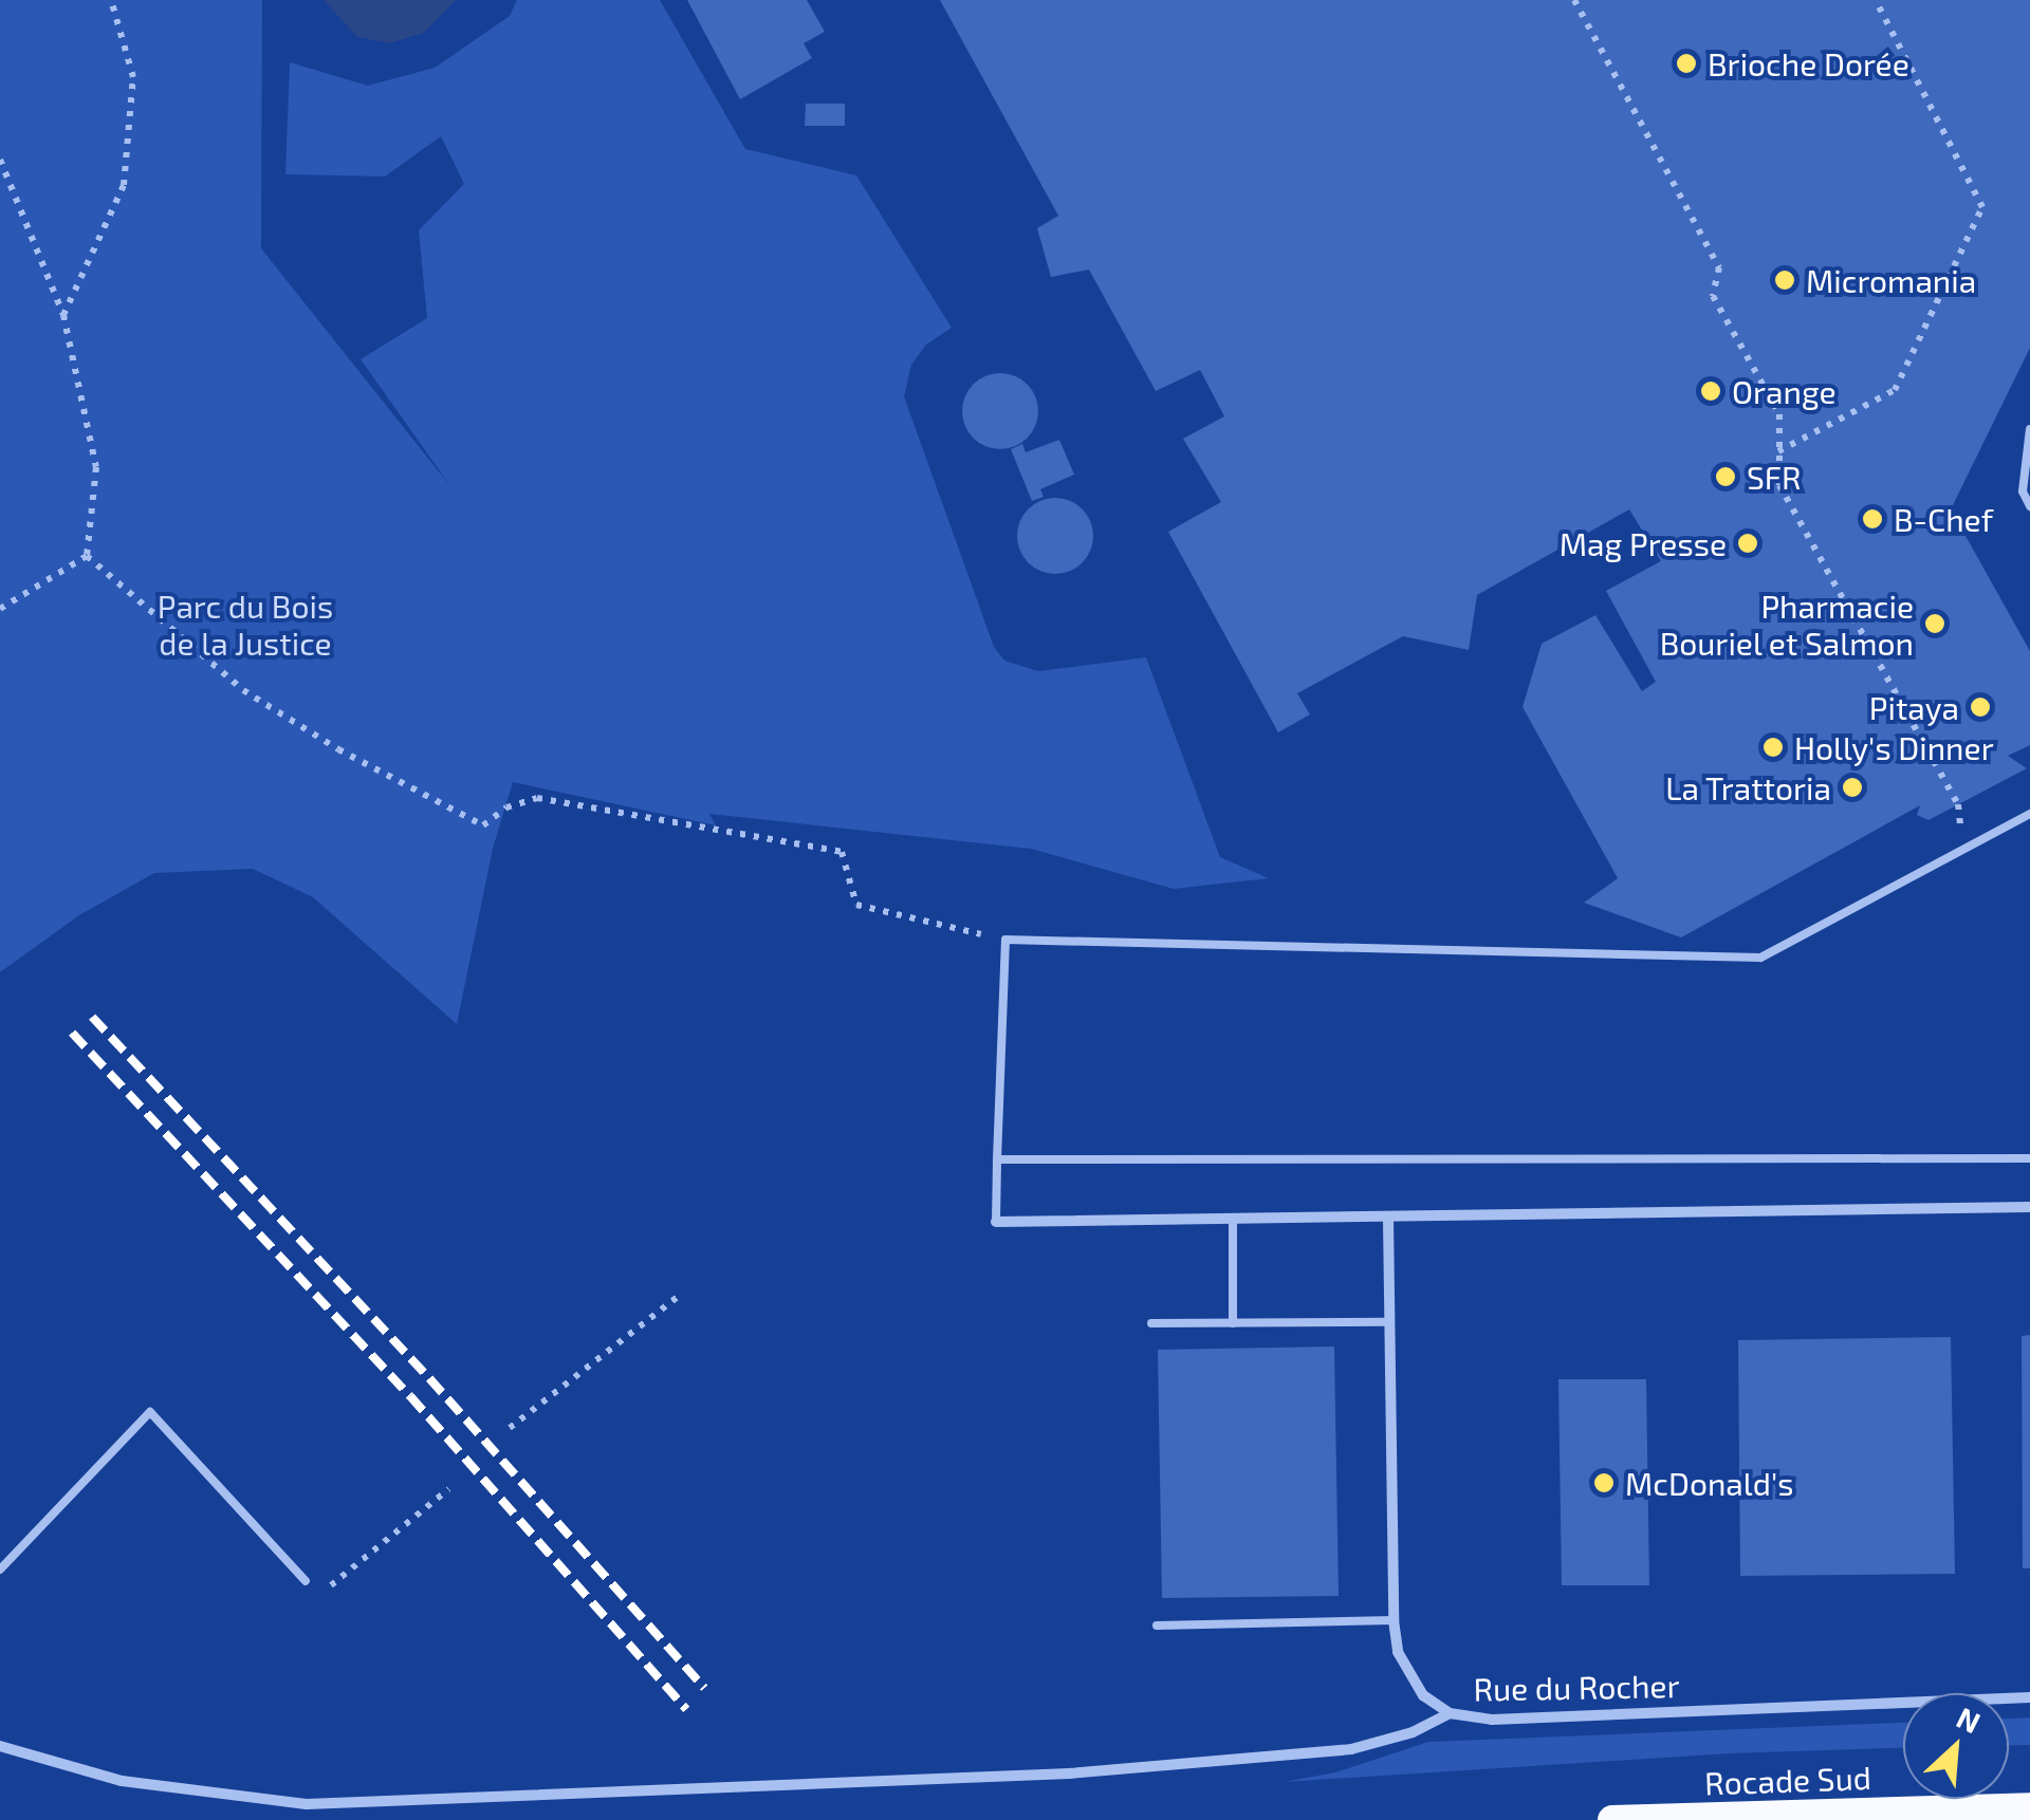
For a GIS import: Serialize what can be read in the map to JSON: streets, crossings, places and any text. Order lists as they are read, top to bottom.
{
  "streets": {
    "highway": ["Rocade Sud"],
    "street": ["Rue du Rocher"]
  },
  "parks": ["Parc du Bois de la Justice"],
  "places": [
    "Brioche Dorée",
    "Micromania",
    "Orange",
    "SFR",
    "B-Chef",
    "Mag Presse",
    "Pharmacie Bouriel et Salmon",
    "Pitaya",
    "Holly's Dinner",
    "La Trattoria",
    "McDonald's"
  ],
  "north": "top right"
}
